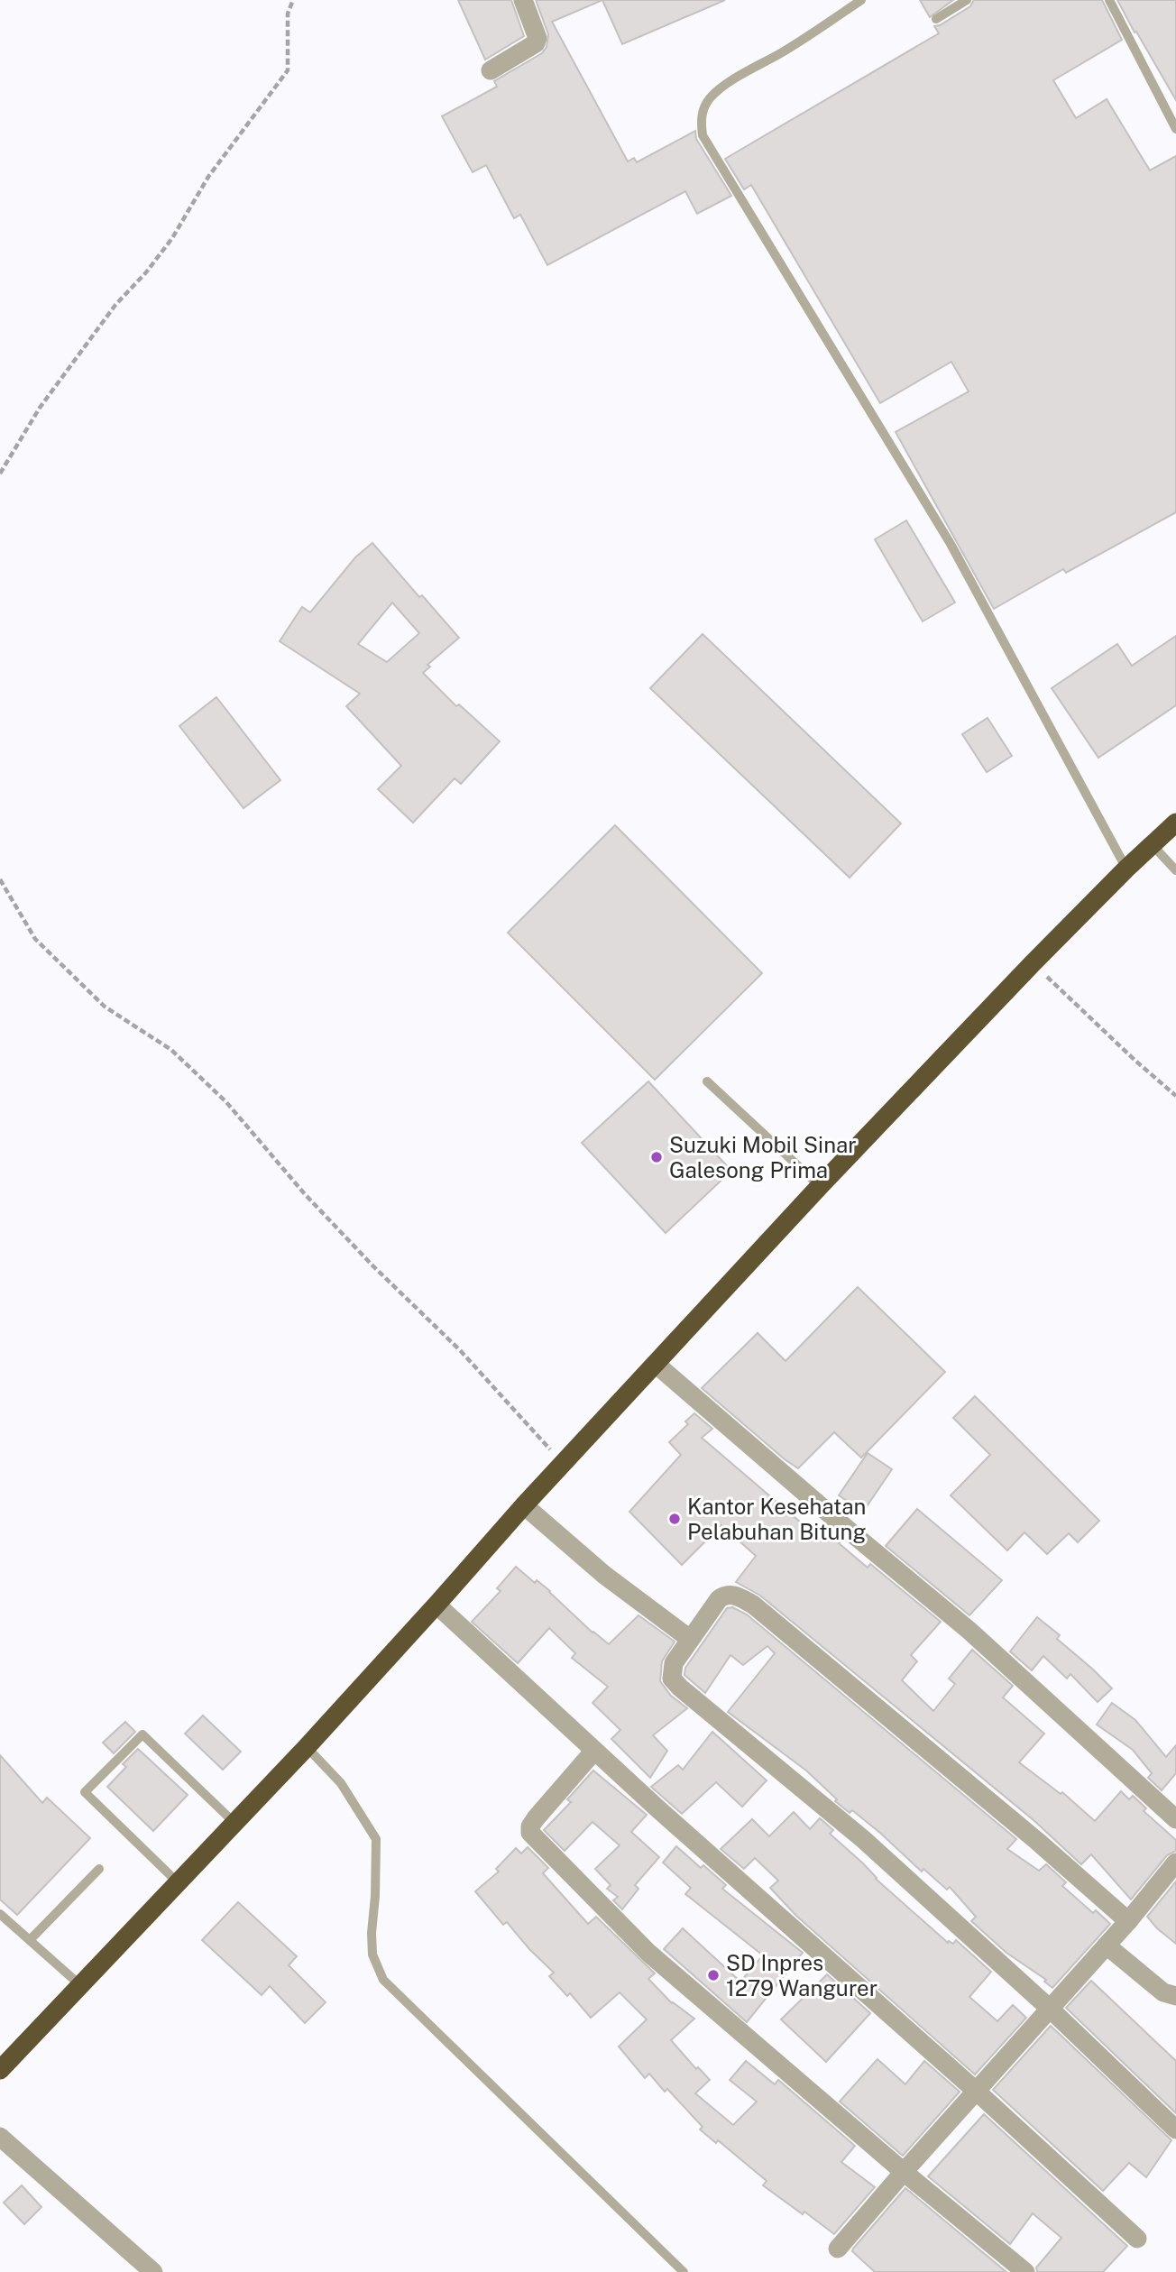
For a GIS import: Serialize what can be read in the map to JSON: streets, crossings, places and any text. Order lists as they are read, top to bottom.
{
  "places": ["Suzuki Mobil Sinar Galesong Prima", "Kantor Kesehatan Pelabuhan Bitung", "SD Inpres 1279 Wangurer"]
}
